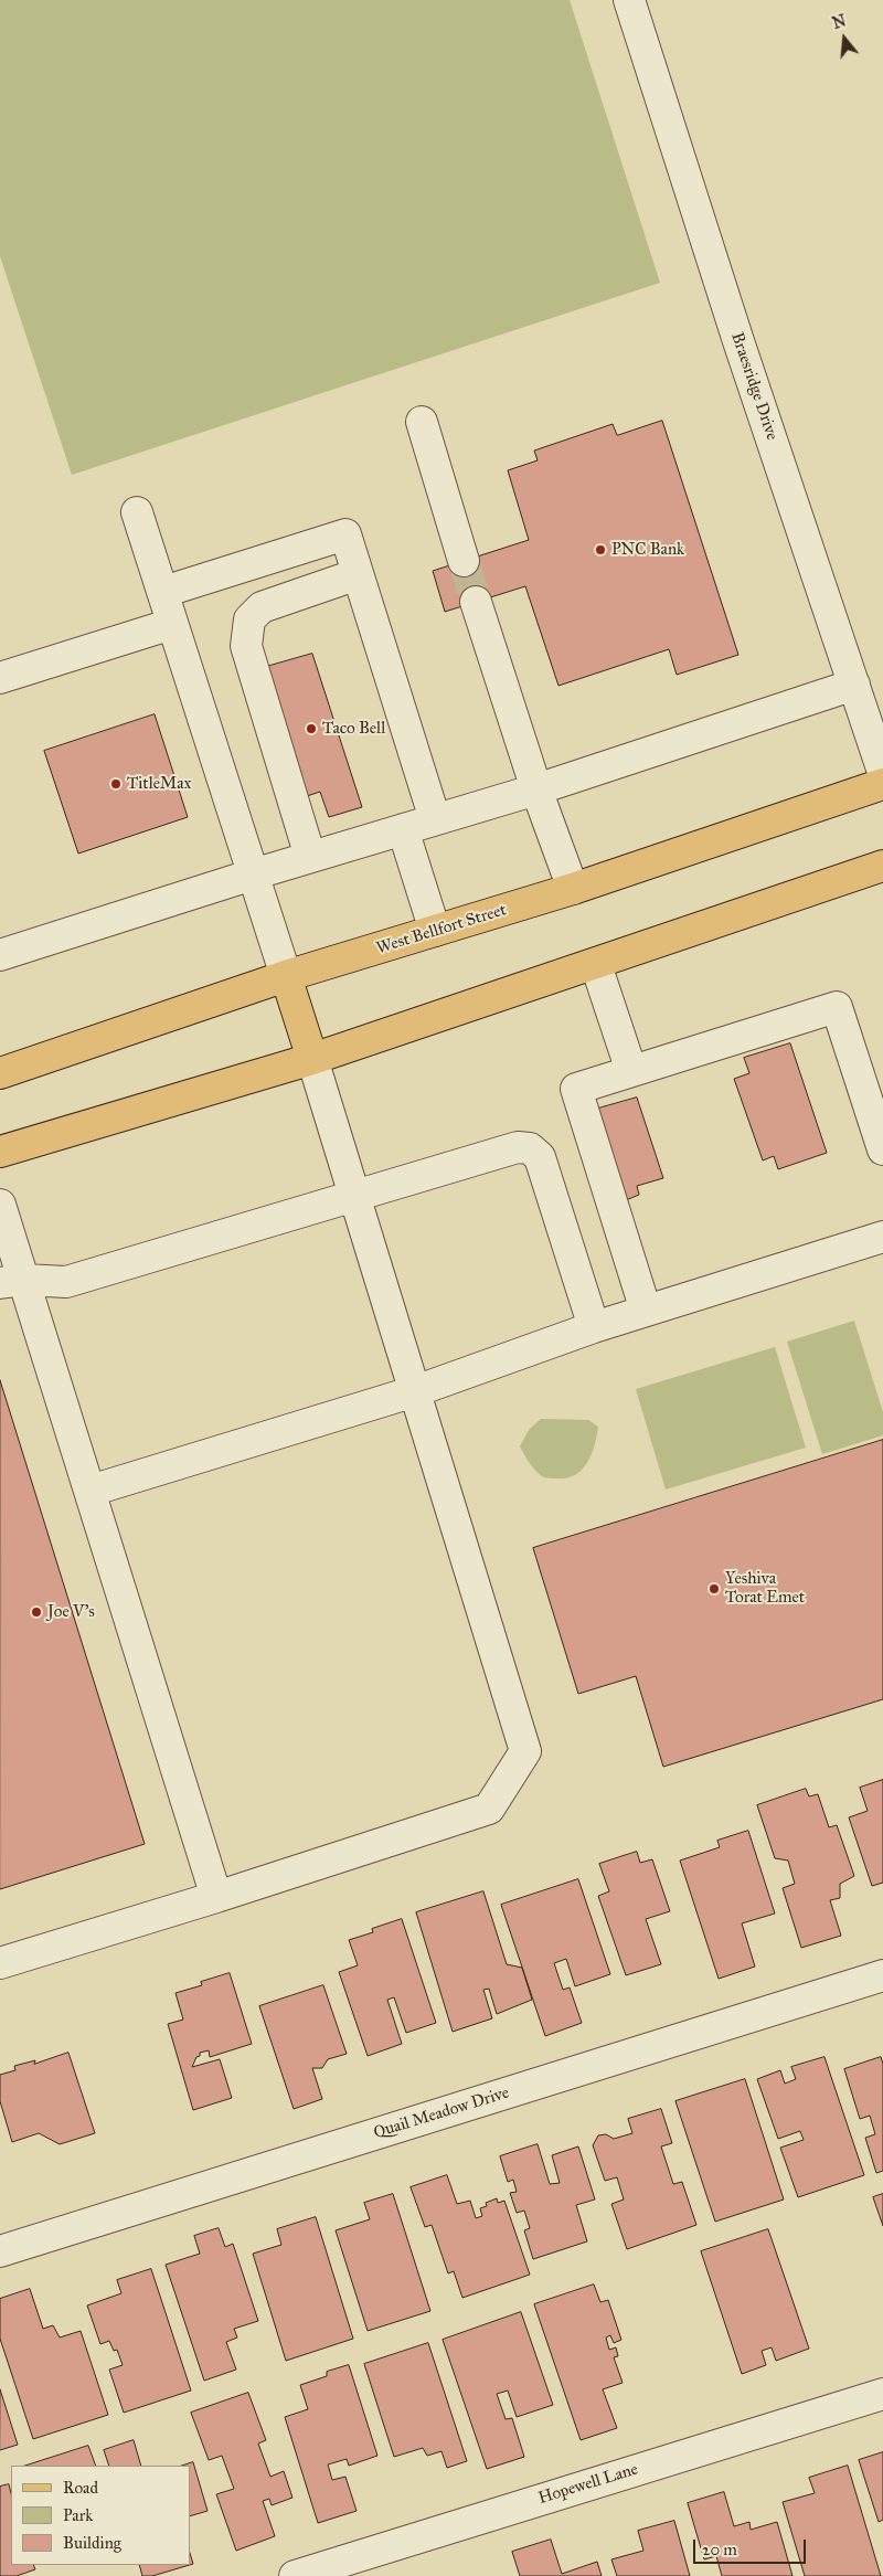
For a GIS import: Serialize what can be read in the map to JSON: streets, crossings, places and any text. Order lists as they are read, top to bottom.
{
  "streets": {
    "main road": ["West Bellfort Street"],
    "street": ["Braesridge Drive", "Quail Meadow Drive", "Hopewell Lane"]
  },
  "places": [
    "PNC Bank",
    "Taco Bell",
    "TitleMax",
    "Yeshiva Torat Emet",
    "Joe V's"
  ],
  "legend": ["Road", "Park", "Building"],
  "scale_bar": "20 m",
  "north": "top"
}
